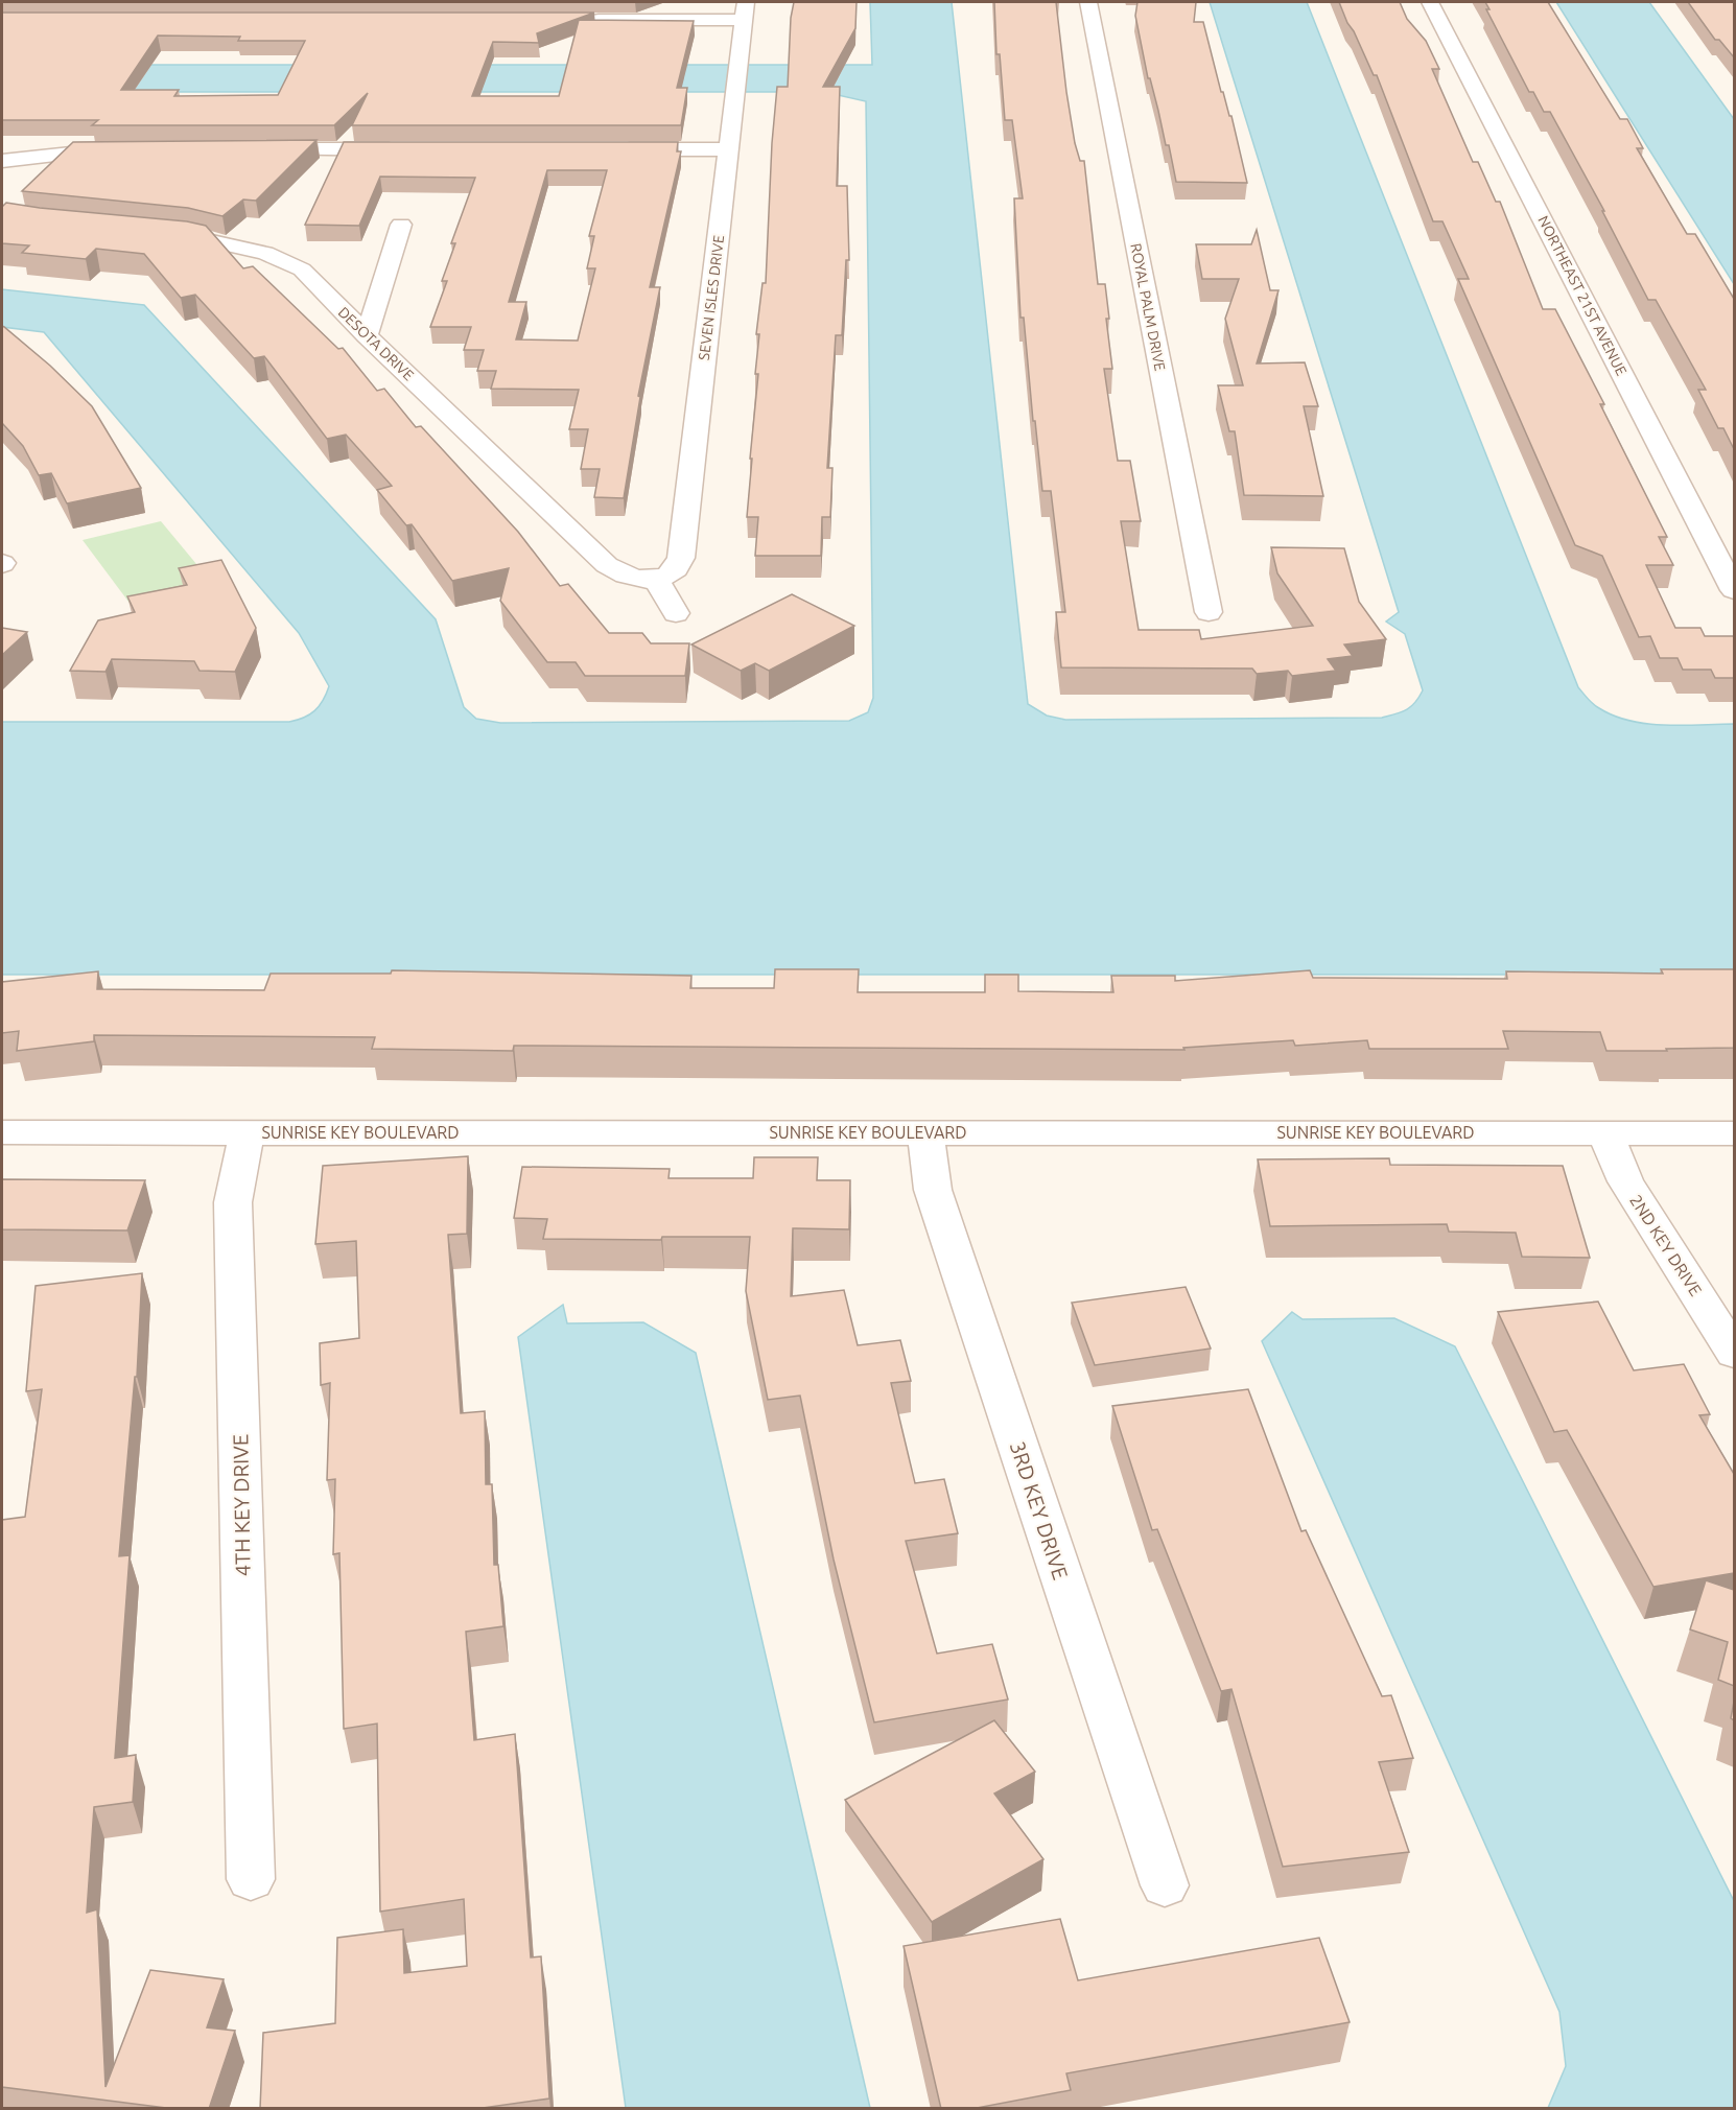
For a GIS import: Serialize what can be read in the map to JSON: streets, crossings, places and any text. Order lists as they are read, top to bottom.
{
  "streets": {
    "street": [
      "NORTHEAST 21ST AVENUE",
      "SEVEN ISLES DRIVE",
      "ROYAL PALM DRIVE",
      "DESOTA DRIVE",
      "SUNRISE KEY BOULEVARD",
      "2ND KEY DRIVE",
      "4TH KEY DRIVE",
      "3RD KEY DRIVE"
    ]
  },
  "crossings": [
    ["SEVEN ISLES DRIVE", "DESOTA DRIVE"],
    ["SUNRISE KEY BOULEVARD", "2ND KEY DRIVE"],
    ["SUNRISE KEY BOULEVARD", "4TH KEY DRIVE"],
    ["SUNRISE KEY BOULEVARD", "3RD KEY DRIVE"]
  ]
}
